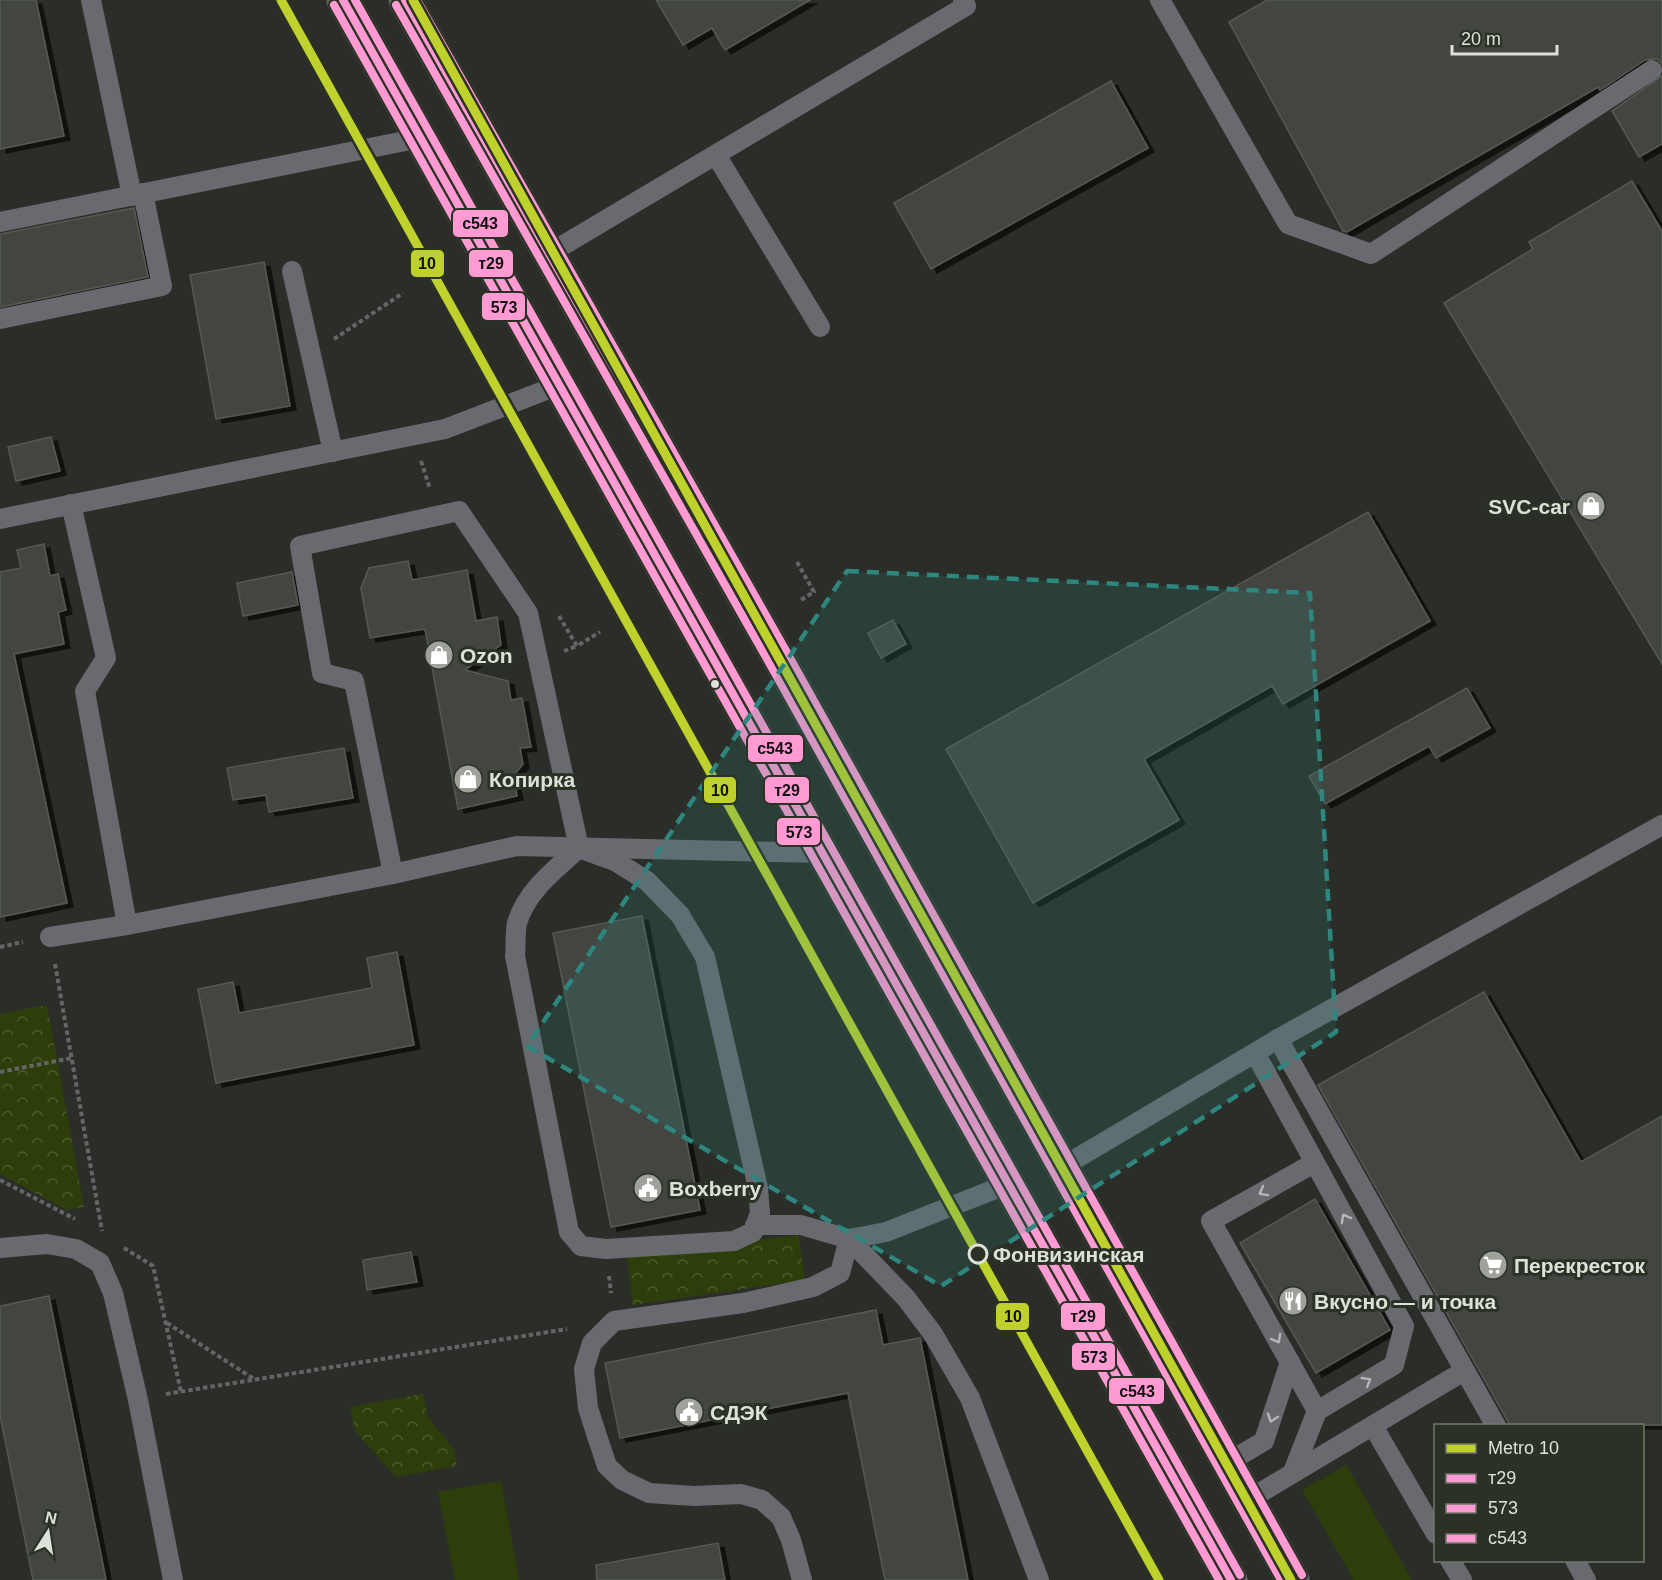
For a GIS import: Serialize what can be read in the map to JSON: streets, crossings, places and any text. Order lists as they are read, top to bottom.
{
  "places": {
    "shop": ["SVC-car", "Ozon", "Копирка"],
    "public building": ["Boxberry", "СДЭК"],
    "other": ["Фонвизинская"],
    "supermarket": ["Перекресток"],
    "restaurant": ["Вкусно — и точка"]
  },
  "lines": [
    "metro line 10",
    "transit line т29",
    "transit line с543",
    "transit line 573"
  ],
  "legend": [
    "Metro 10",
    "т29",
    "573",
    "с543"
  ],
  "scale_bar": "20 m",
  "north": "top"
}
